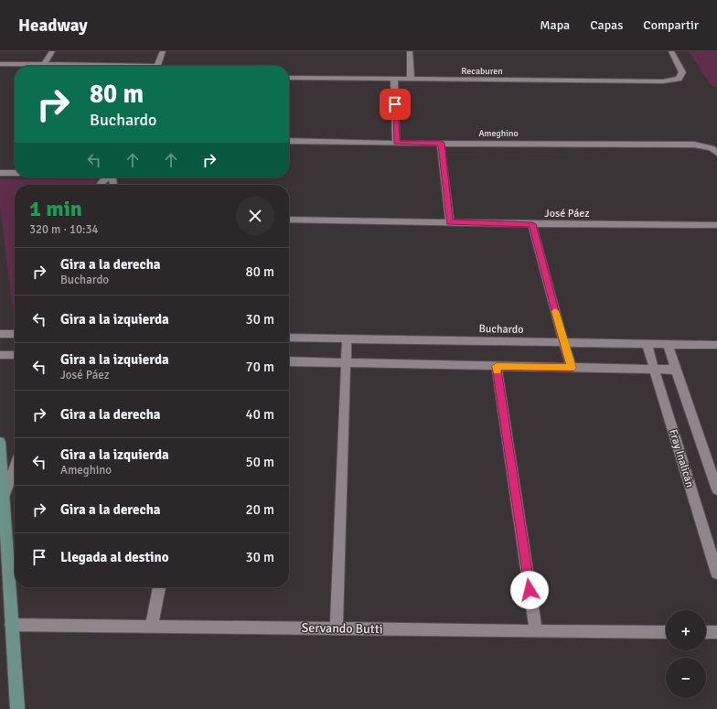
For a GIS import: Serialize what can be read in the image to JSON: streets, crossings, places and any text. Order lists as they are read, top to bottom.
{
  "streets": {
    "street": [
      "Recaburen",
      "Ameghino",
      "José Páez",
      "Buchardo",
      "Fray Inalicán",
      "Servando Butti"
    ]
  },
  "crossings": [
    ["Buchardo", "Fray Inalicán"]
  ],
  "page": {
    "header": "Headway",
    "nav": ["Mapa", "Capas", "Compartir"],
    "turn": ["80 m", "Buchardo"],
    "heading": ["1 min", "320 m · 10:34"],
    "list": [
      {
        "name": "Gira a la derecha",
        "note": "Buchardo",
        "value": "80 m"
      },
      {
        "name": "Gira a la izquierda",
        "value": "30 m"
      },
      {
        "name": "Gira a la izquierda",
        "note": "José Páez",
        "value": "70 m"
      },
      {
        "name": "Gira a la derecha",
        "value": "40 m"
      },
      {
        "name": "Gira a la izquierda",
        "note": "Ameghino",
        "value": "50 m"
      },
      {
        "name": "Gira a la derecha",
        "value": "20 m"
      },
      {
        "name": "Llegada al destino",
        "value": "30 m"
      }
    ],
    "map_buttons": ["+", "−"]
  }
}
